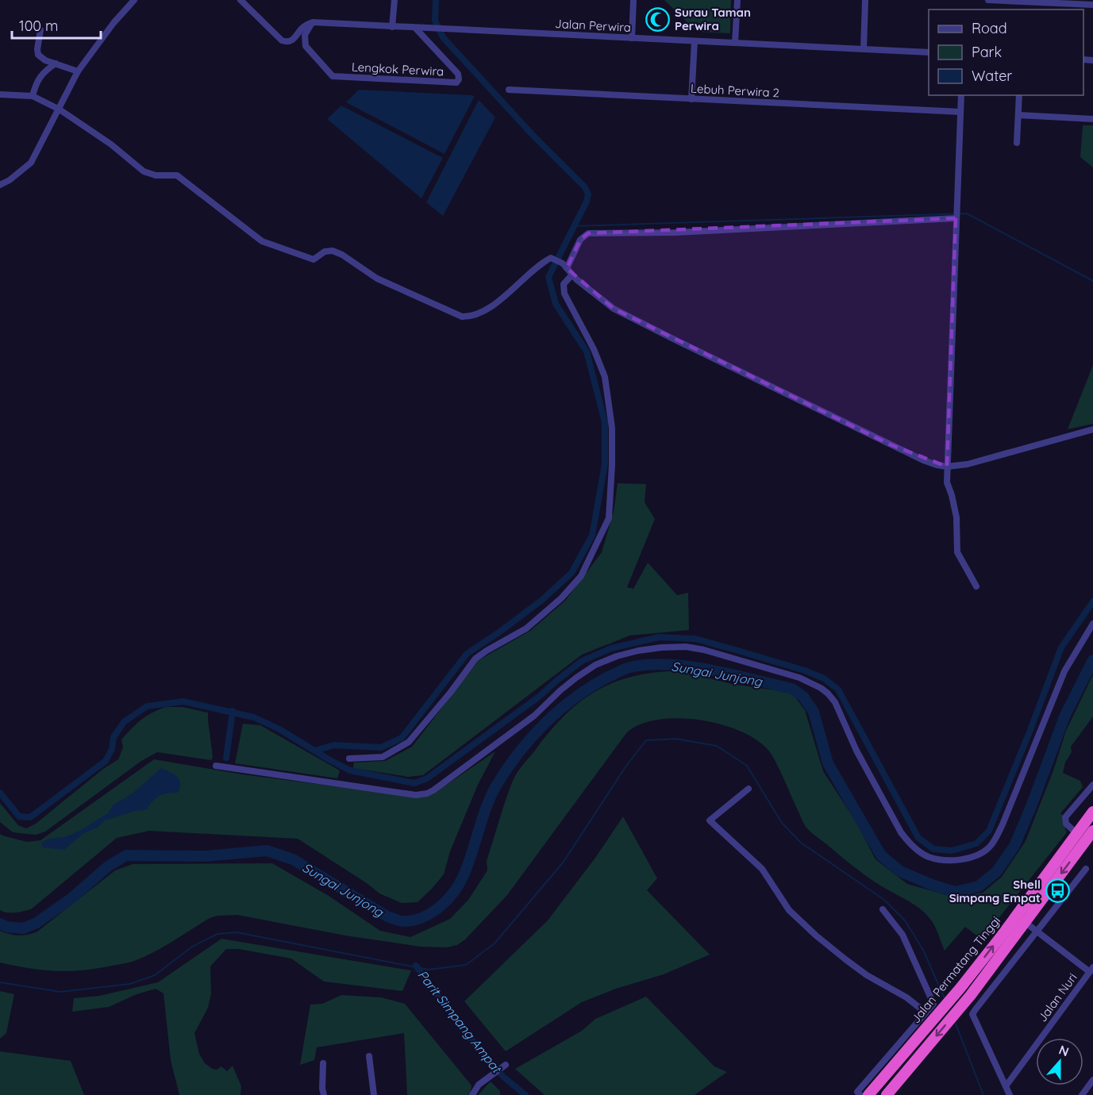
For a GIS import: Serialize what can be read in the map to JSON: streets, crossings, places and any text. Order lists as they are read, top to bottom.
{
  "streets": {
    "highway": ["Jalan Permatang Tinggi"],
    "street": [
      "Jalan Perwira",
      "Lengkok Perwira",
      "Lebuh Perwira 2",
      "Jalan Nuri"
    ]
  },
  "crossings": [
    ["Jalan Perwira", "Lengkok Perwira"]
  ],
  "water": ["Sungai Junjong", "Parit Simpang Ampat"],
  "places": {
    "mosque": ["Surau Taman Perwira"],
    "bus stop": ["Shell Simpang Empat"]
  },
  "legend": ["Road", "Park", "Water"],
  "scale_bar": "100 m",
  "north": "top"
}
